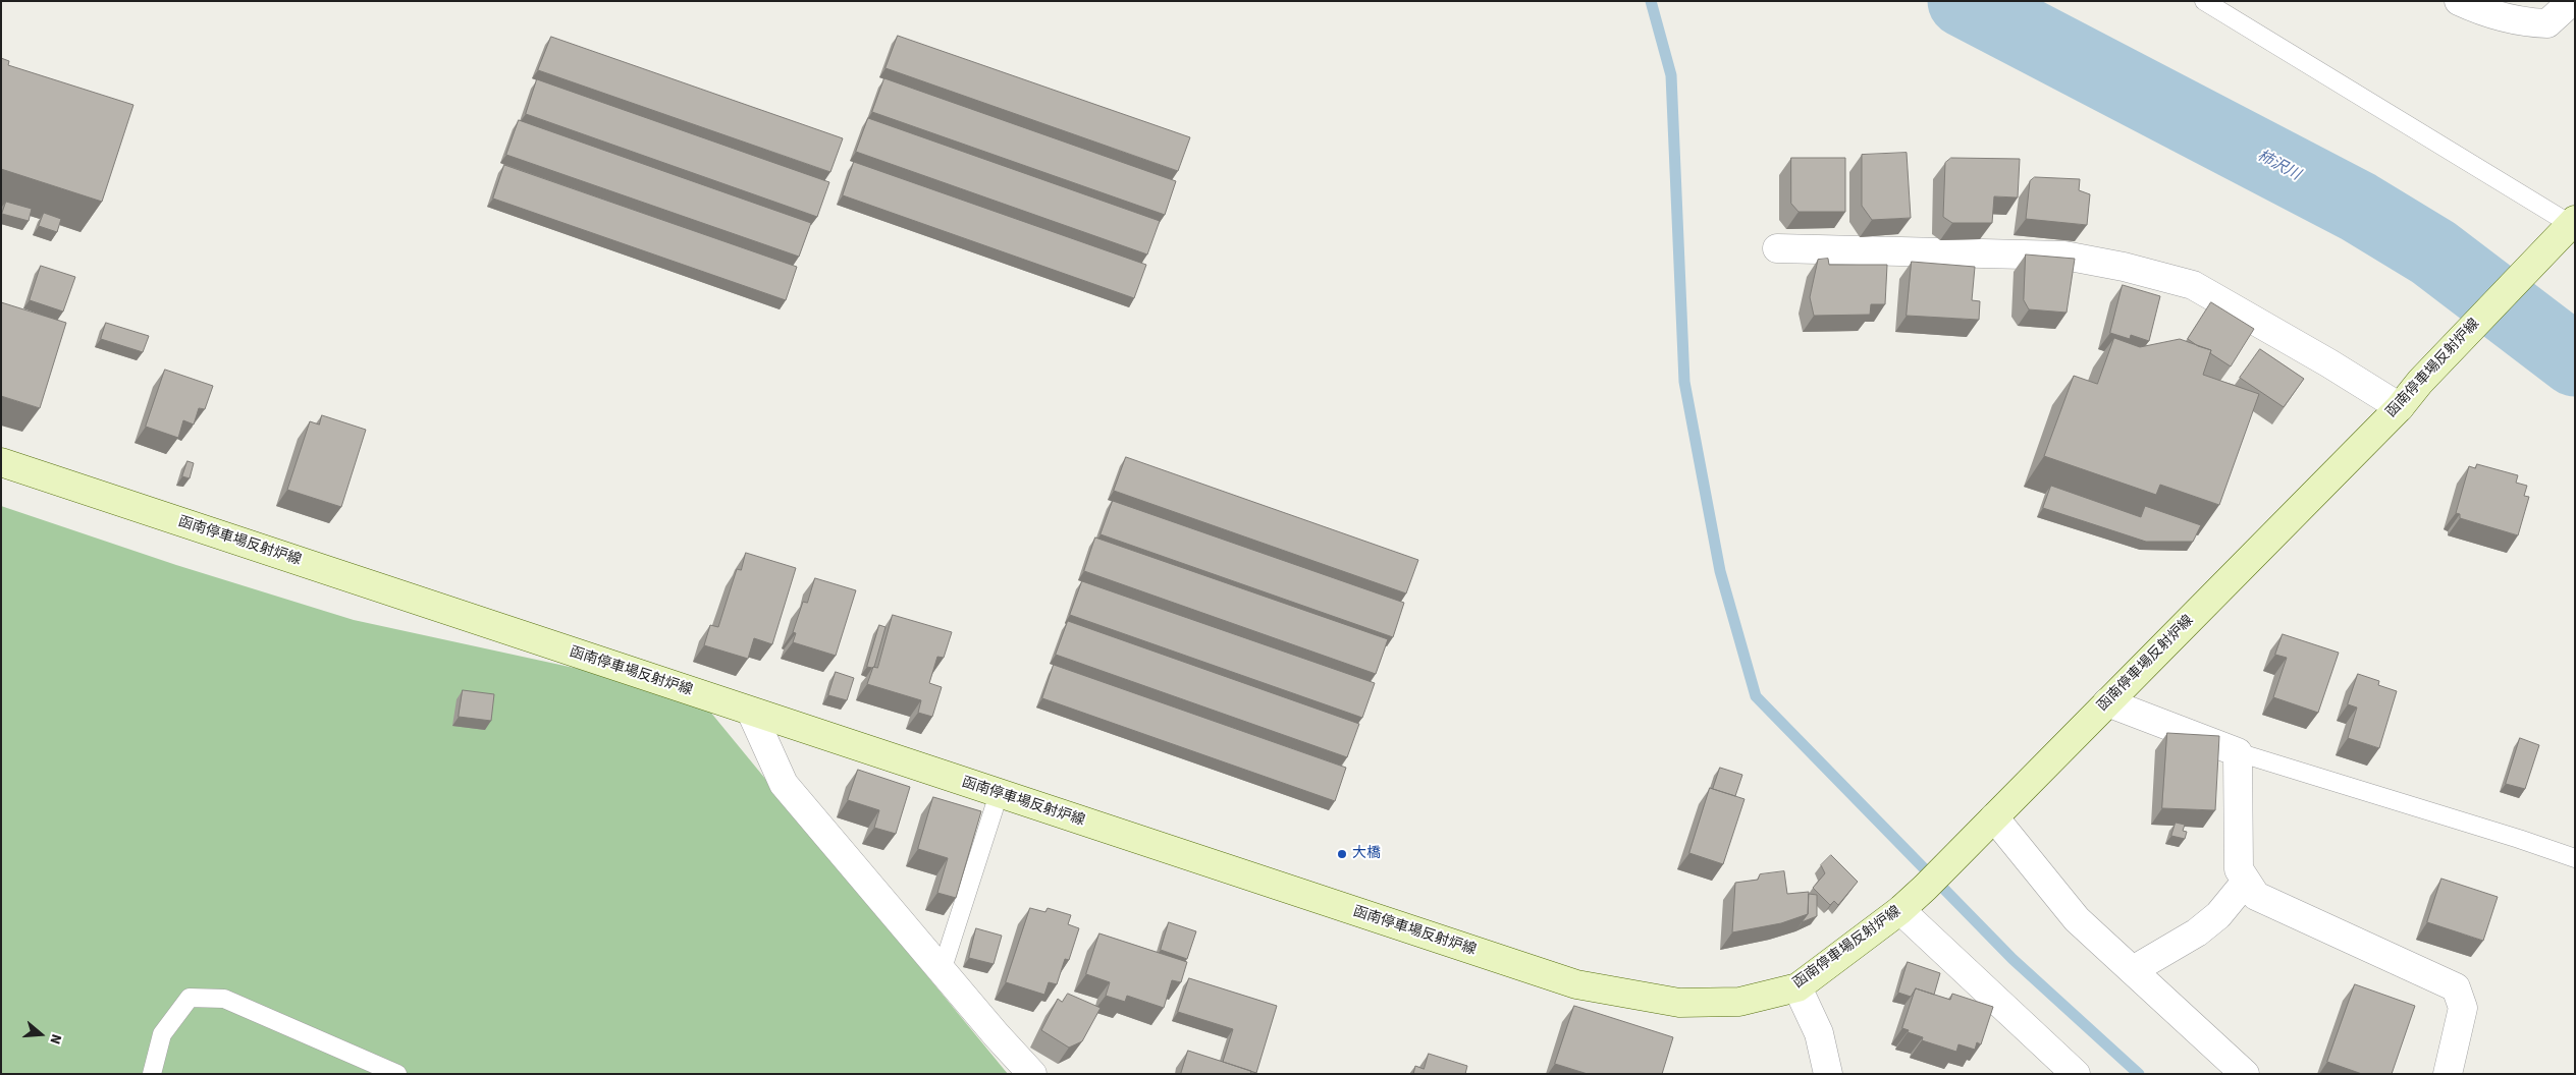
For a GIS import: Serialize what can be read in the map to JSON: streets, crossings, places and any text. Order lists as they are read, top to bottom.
{
  "streets": {
    "main road": ["函南停車場反射炉線"]
  },
  "water": ["柿沢川"],
  "places": ["大橋"],
  "north": "right"
}
